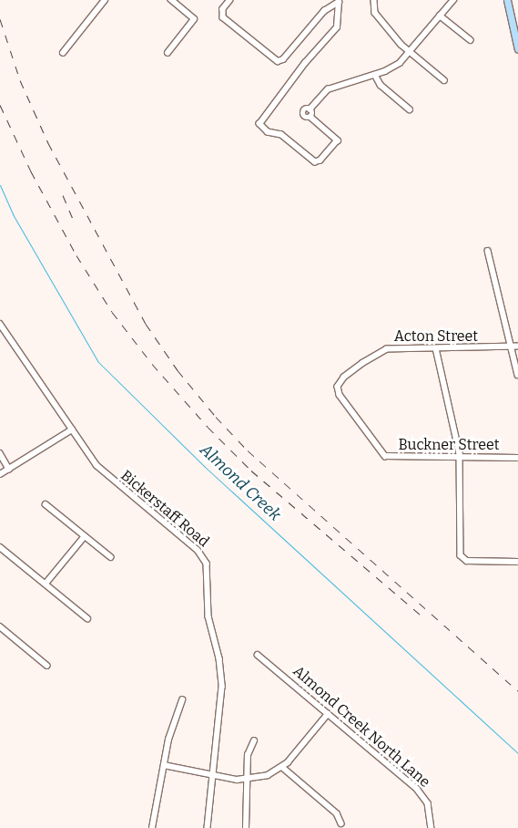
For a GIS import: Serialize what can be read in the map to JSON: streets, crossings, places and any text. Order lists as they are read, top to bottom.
{
  "streets": {
    "street": [
      "Acton Street",
      "Buckner Street",
      "Bickerstaff Road",
      "Almond Creek North Lane"
    ]
  },
  "crossings": [
    ["Acton Street", "Buckner Street"]
  ],
  "water": ["Almond Creek"]
}
